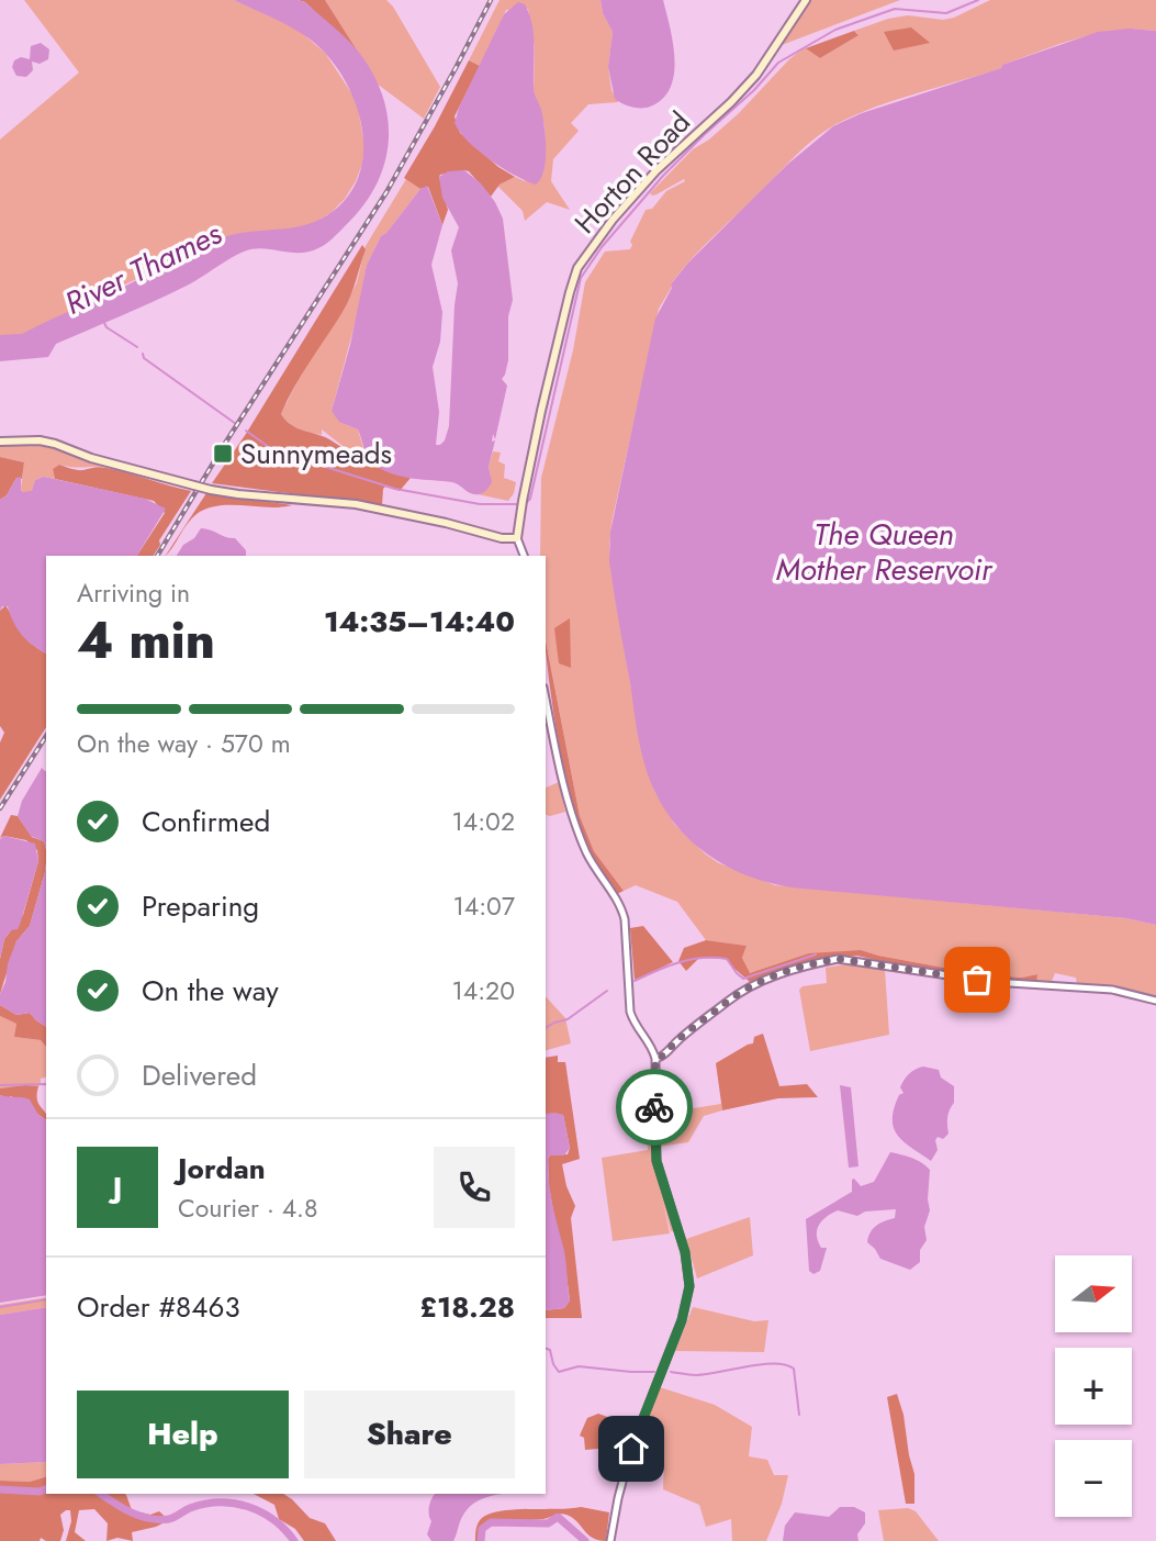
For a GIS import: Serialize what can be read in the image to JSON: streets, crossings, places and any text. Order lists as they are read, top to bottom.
{
  "streets": {
    "main road": ["Horton Road"]
  },
  "water": ["River Thames", "The Queen Mother Reservoir"],
  "places": {
    "transit": ["Sunnymeads"]
  },
  "north": "right",
  "page": {
    "heading": ["4 min", "Arriving in", "14:35–14:40"],
    "panel": [
      "Jordan",
      "Courier · 4.8",
      "Order #8463",
      "£18.28"
    ],
    "bar": "On the way · 570 m",
    "list": [
      ["Confirmed", "14:02"],
      ["Preparing", "14:07"],
      ["On the way", "14:20"],
      "Delivered"
    ],
    "round": "J",
    "map_buttons": ["+", "−"],
    "buttons": ["Help", "Share"]
  }
}
